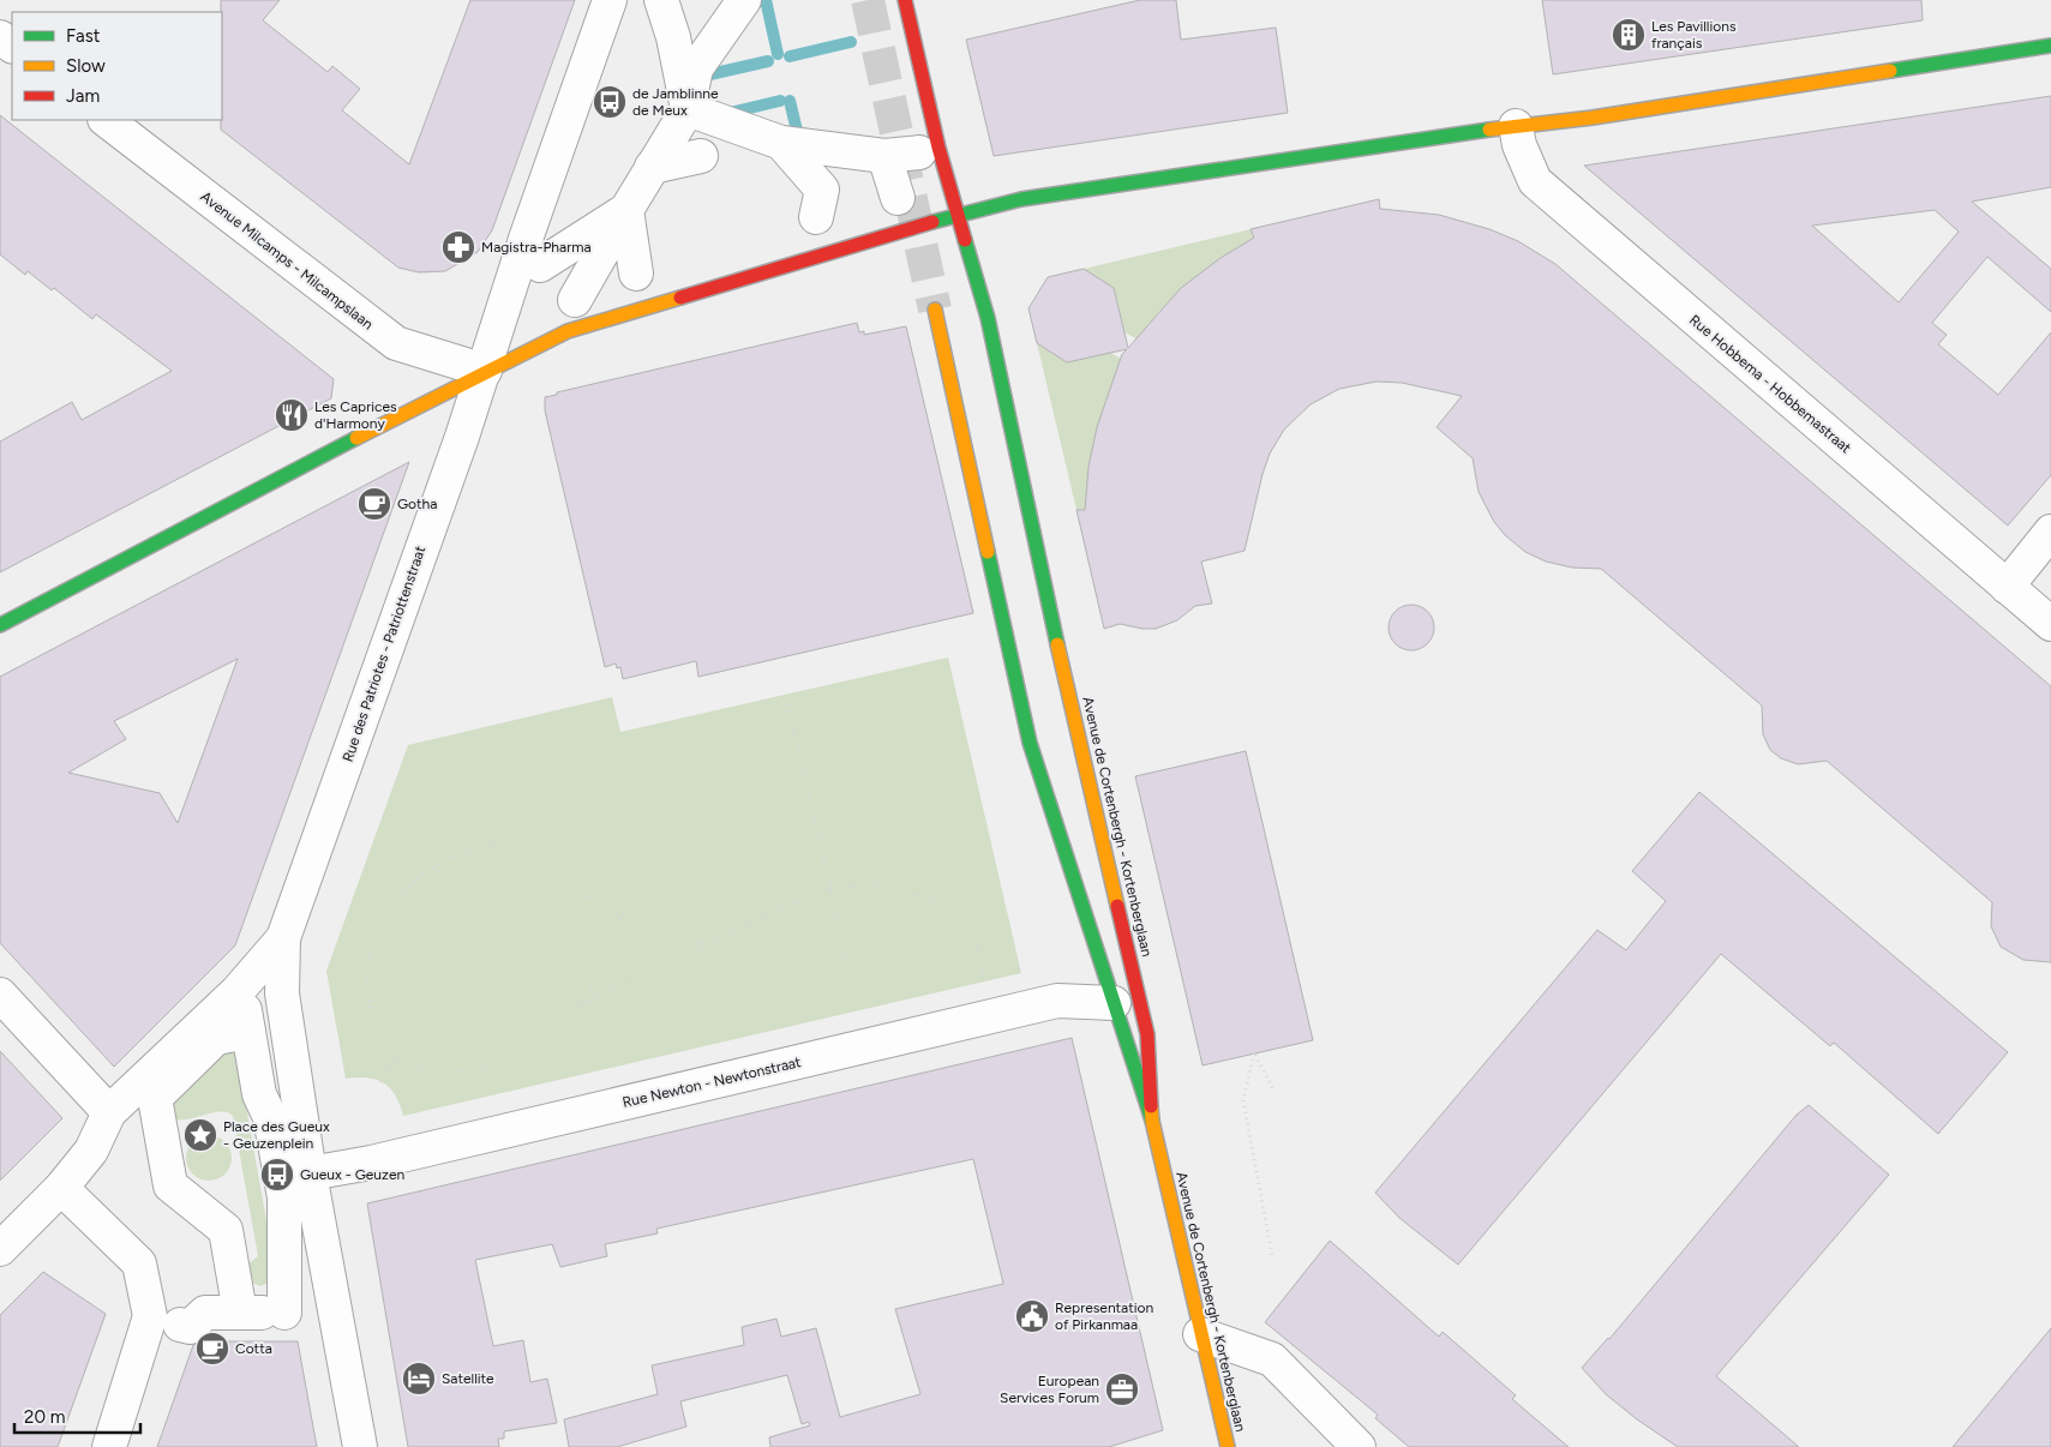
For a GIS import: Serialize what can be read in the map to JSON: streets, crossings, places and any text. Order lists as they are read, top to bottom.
{
  "streets": {
    "main road": ["Avenue de Cortenbergh - Kortenberglaan"],
    "street": [
      "Avenue Milcamps - Milcampslaan",
      "Rue Hobbema - Hobbemastraat",
      "Rue des Patriotes - Patriottenstraat",
      "Rue Newton - Newtonstraat"
    ]
  },
  "crossings": [
    ["Avenue Milcamps - Milcampslaan", "Rue des Patriotes - Patriottenstraat"]
  ],
  "places": {
    "building": ["Les Pavillions français"],
    "bus stop": ["de Jamblinne de Meux", "Gueux - Geuzen"],
    "pharmacy": ["Magistra-Pharma"],
    "restaurant": ["Les Caprices d'Harmony"],
    "cafe": ["Gotha", "Cotta"],
    "place": ["Place des Gueux - Geuzenplein"],
    "public building": ["Representation of Pirkanmaa"],
    "hotel": ["Satellite"],
    "office": ["European Services Forum"]
  },
  "legend": ["Fast", "Slow", "Jam"],
  "scale_bar": "20 m"
}
